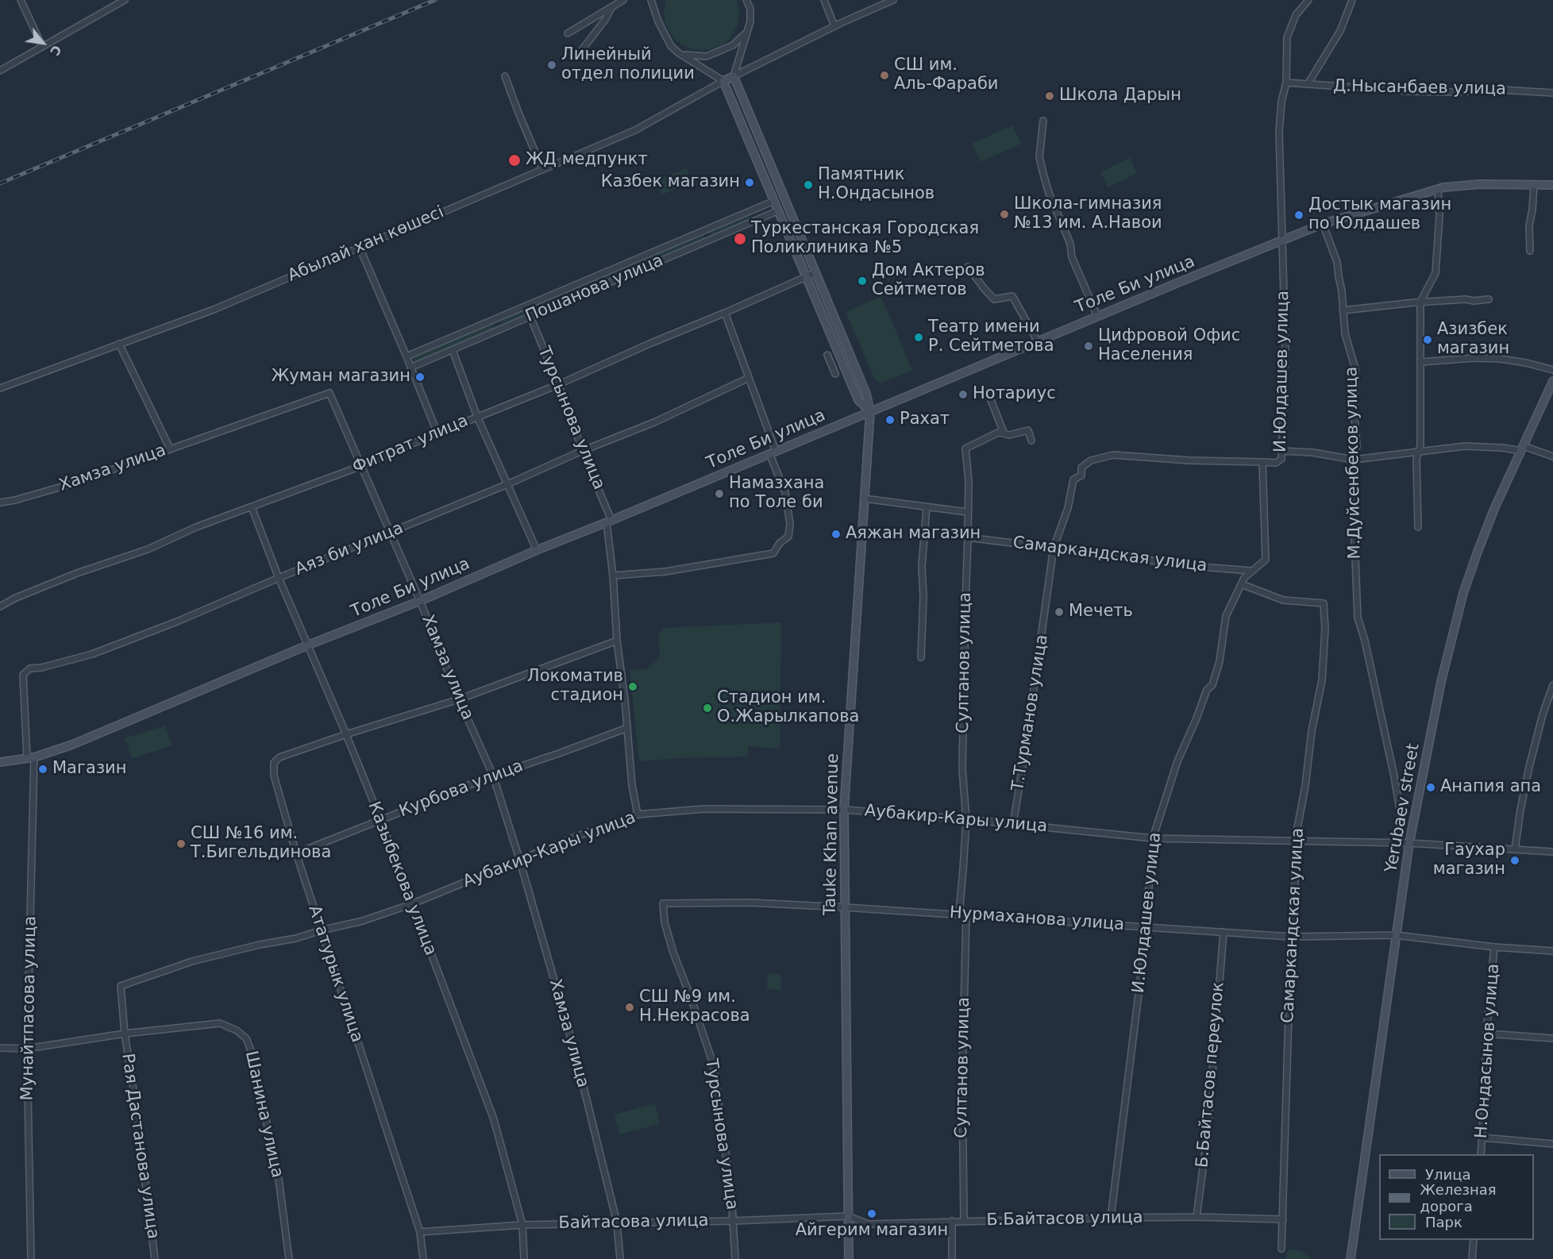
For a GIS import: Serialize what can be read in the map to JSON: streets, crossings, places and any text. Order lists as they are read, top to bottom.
{
  "streets": {
    "street": [
      "Д.Нысанбаев улица",
      "Абылай хан көшесі",
      "Толе Би улица",
      "Пошанова улица",
      "И.Юлдашев улица",
      "Турсынова улица",
      "Фитрат улица",
      "М.Дуйсенбеков улица",
      "Хамза улица",
      "Аяз би улица",
      "Самаркандская улица",
      "Султанов улица",
      "Т.Турманов улица",
      "Курбова улица",
      "Yerubaev street",
      "Аубакир-Кары улица",
      "Tauke Khan avenue",
      "Казыбекова улица",
      "Нурмаханова улица",
      "Ататурык улица",
      "Мунайтпасова улица",
      "Н.Ондасынов улица",
      "Б.Байтасов переулок",
      "Шанина улица",
      "Рая Дастанова улица",
      "Б.Байтасов улица",
      "Байтасова улица"
    ]
  },
  "crossings": [
    ["Д.Нысанбаев улица", "И.Юлдашев улица"],
    ["Толе Би улица", "И.Юлдашев улица"],
    ["Толе Би улица", "Турсынова улица"],
    ["Толе Би улица", "М.Дуйсенбеков улица"],
    ["Толе Би улица", "Хамза улица"],
    ["Толе Би улица", "Аяз би улица"],
    ["Толе Би улица", "Tauke Khan avenue"],
    ["Толе Би улица", "Казыбекова улица"],
    ["Толе Би улица", "Мунайтпасова улица"],
    ["Пошанова улица", "Турсынова улица"],
    ["И.Юлдашев улица", "Самаркандская улица"],
    ["И.Юлдашев улица", "Т.Турманов улица"],
    ["И.Юлдашев улица", "Аубакир-Кары улица"],
    ["И.Юлдашев улица", "Нурмаханова улица"],
    ["И.Юлдашев улица", "Б.Байтасов улица"],
    ["Турсынова улица", "Фитрат улица"],
    ["Турсынова улица", "Аяз би улица"],
    ["Турсынова улица", "Курбова улица"],
    ["Турсынова улица", "Аубакир-Кары улица"],
    ["Турсынова улица", "Нурмаханова улица"],
    ["Турсынова улица", "Байтасова улица"],
    ["Фитрат улица", "Хамза улица"],
    ["Фитрат улица", "Tauke Khan avenue"],
    ["Фитрат улица", "Казыбекова улица"],
    ["М.Дуйсенбеков улица", "Аубакир-Кары улица"],
    ["Хамза улица", "Аяз би улица"],
    ["Хамза улица", "Курбова улица"],
    ["Хамза улица", "Аубакир-Кары улица"],
    ["Хамза улица", "Байтасова улица"],
    ["Аяз би улица", "Казыбекова улица"],
    ["Аяз би улица", "Мунайтпасова улица"],
    ["Самаркандская улица", "Султанов улица"],
    ["Самаркандская улица", "Т.Турманов улица"],
    ["Самаркандская улица", "Аубакир-Кары улица"],
    ["Самаркандская улица", "Нурмаханова улица"],
    ["Самаркандская улица", "Б.Байтасов улица"],
    ["Султанов улица", "Аубакир-Кары улица"],
    ["Султанов улица", "Нурмаханова улица"],
    ["Султанов улица", "Б.Байтасов улица"],
    ["Т.Турманов улица", "Аубакир-Кары улица"],
    ["Курбова улица", "Казыбекова улица"],
    ["Курбова улица", "Ататурык улица"],
    ["Yerubaev street", "Аубакир-Кары улица"],
    ["Yerubaev street", "Нурмаханова улица"],
    ["Аубакир-Кары улица", "Tauke Khan avenue"],
    ["Аубакир-Кары улица", "Казыбекова улица"],
    ["Аубакир-Кары улица", "Ататурык улица"],
    ["Аубакир-Кары улица", "Шанина улица"],
    ["Аубакир-Кары улица", "Рая Дастанова улица"],
    ["Tauke Khan avenue", "Нурмаханова улица"],
    ["Tauke Khan avenue", "Б.Байтасов улица"],
    ["Tauke Khan avenue", "Байтасова улица"],
    ["Казыбекова улица", "Ататурык улица"],
    ["Казыбекова улица", "Байтасова улица"],
    ["Нурмаханова улица", "Н.Ондасынов улица"],
    ["Нурмаханова улица", "Б.Байтасов переулок"],
    ["Ататурык улица", "Байтасова улица"],
    ["Мунайтпасова улица", "Шанина улица"],
    ["Б.Байтасов переулок", "Б.Байтасов улица"],
    ["Шанина улица", "Рая Дастанова улица"],
    ["Б.Байтасов улица", "Байтасова улица"]
  ],
  "places": [
    "Линейный отдел полиции",
    "СШ им. Аль-Фараби",
    "Школа Дарын",
    "ЖД медпункт",
    "Казбек магазин",
    "Памятник Н.Ондасынов",
    "Школа-гимназия №13 им. А.Навои",
    "Достык магазин по Юлдашев",
    "Туркестанская Городская Поликлиника №5",
    "Дом Актеров Сейтметов",
    "Театр имени Р. Сейтметова",
    "Азизбек магазин",
    "Цифровой Офис Населения",
    "Жуман магазин",
    "Нотариус",
    "Рахат",
    "Намазхана по Толе би",
    "Аяжан магазин",
    "Мечеть",
    "Локоматив стадион",
    "Стадион им. О.Жарылкапова",
    "Магазин",
    "Анапия апа",
    "СШ №16 им. Т.Бигельдинова",
    "Гаухар магазин",
    "СШ №9 им. Н.Некрасова",
    "Айгерим магазин"
  ],
  "legend": ["Улица", "Железная дорога", "Парк"],
  "north": "bottom right"
}
